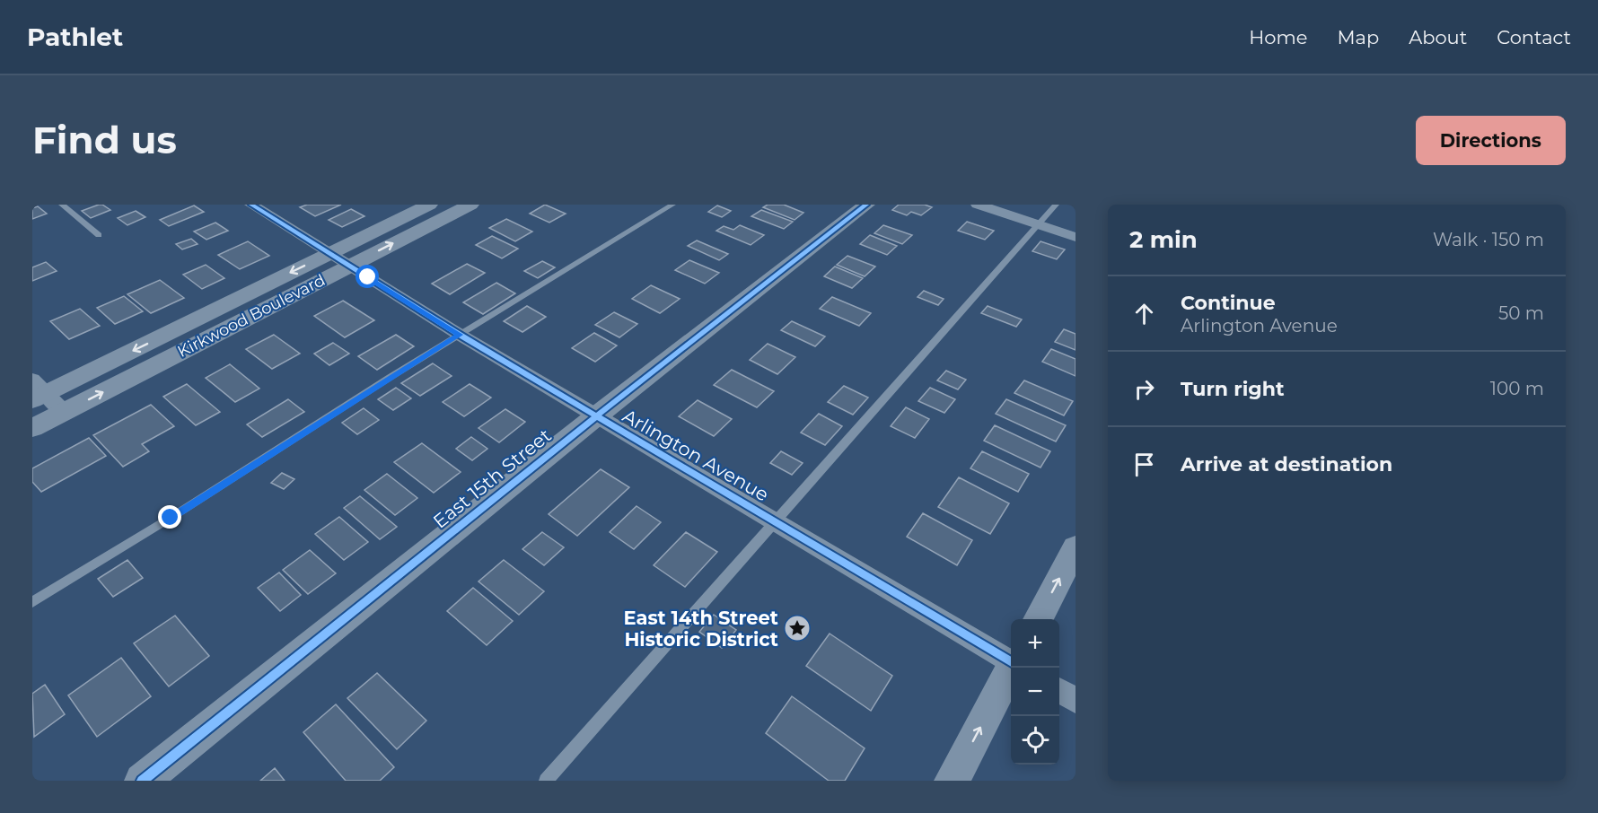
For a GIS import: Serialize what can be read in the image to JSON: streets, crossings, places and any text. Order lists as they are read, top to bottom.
{
  "streets": {
    "street": ["Kirkwood Boulevard", "Arlington Avenue", "East 15th Street"]
  },
  "crossings": [
    ["Kirkwood Boulevard", "Arlington Avenue"],
    ["Arlington Avenue", "East 15th Street"]
  ],
  "places": {
    "place": ["East 14th Street Historic District"]
  },
  "page": {
    "header": "Pathlet",
    "nav": [
      "Home",
      "Map",
      "About",
      "Contact"
    ],
    "buttons": "Directions",
    "title": "Find us",
    "heading": ["2 min", "Walk · 150 m"],
    "list": [
      ["Continue", "Arlington Avenue", "50 m"],
      ["Turn right", "100 m"],
      "Arrive at destination"
    ],
    "map_buttons": ["+", "−"]
  }
}
